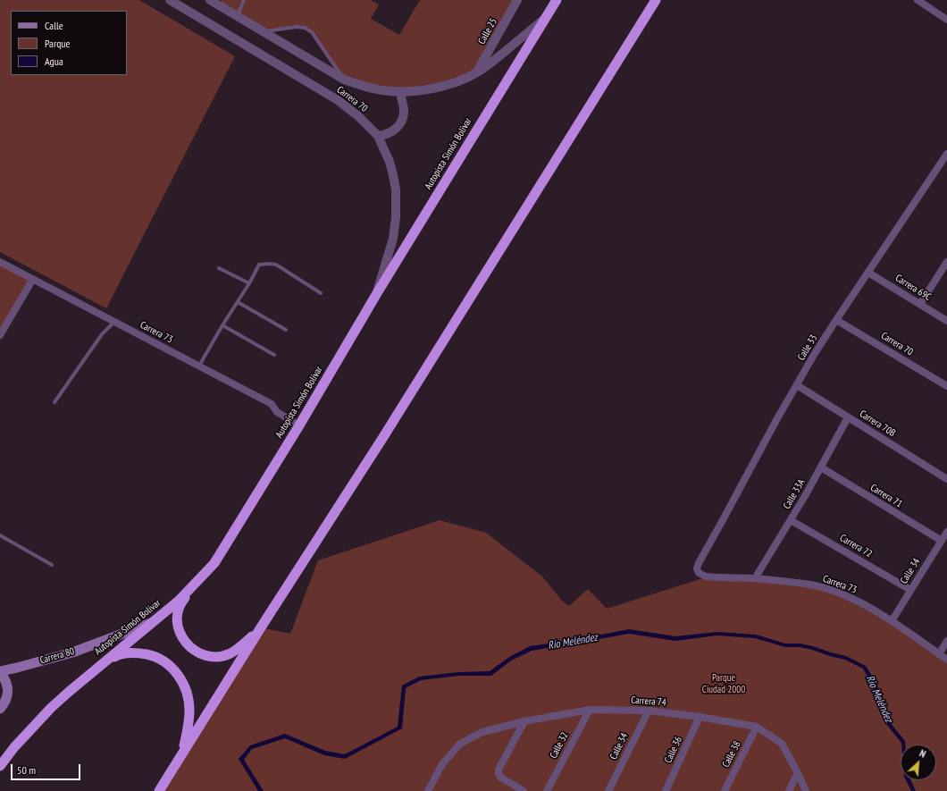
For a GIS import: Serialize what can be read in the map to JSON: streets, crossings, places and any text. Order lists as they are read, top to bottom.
{
  "streets": {
    "highway": ["Autopista Simón Bolívar"],
    "main road": ["Carrera 80"],
    "street": [
      "Calle 25",
      "Carrera 70",
      "Carrera 69C",
      "Carrera 73",
      "Calle 33",
      "Carrera 70B",
      "Calle 33A",
      "Carrera 71",
      "Carrera 72",
      "Calle 34",
      "Carrera 74",
      "Calle 32",
      "Calle 36",
      "Calle 38"
    ]
  },
  "crossings": [
    ["Calle 25", "Carrera 70"],
    ["Carrera 70", "Autopista Simón Bolívar"],
    ["Carrera 70", "Calle 33"],
    ["Autopista Simón Bolívar", "Carrera 73"],
    ["Autopista Simón Bolívar", "Carrera 80"],
    ["Carrera 69C", "Calle 33"],
    ["Carrera 73", "Calle 33"],
    ["Carrera 73", "Calle 33A"],
    ["Carrera 73", "Calle 34"],
    ["Calle 33", "Carrera 70B"],
    ["Carrera 70B", "Calle 33A"],
    ["Calle 33A", "Carrera 71"],
    ["Calle 33A", "Carrera 72"],
    ["Carrera 71", "Calle 34"],
    ["Carrera 72", "Calle 34"],
    ["Calle 34", "Carrera 74"],
    ["Carrera 74", "Calle 32"],
    ["Carrera 74", "Calle 36"],
    ["Carrera 74", "Calle 38"]
  ],
  "water": ["Río Meléndez"],
  "parks": ["Parque Ciudad 2000"],
  "legend": ["Calle", "Parque", "Agua"],
  "scale_bar": "50 m",
  "north": "top right"
}
